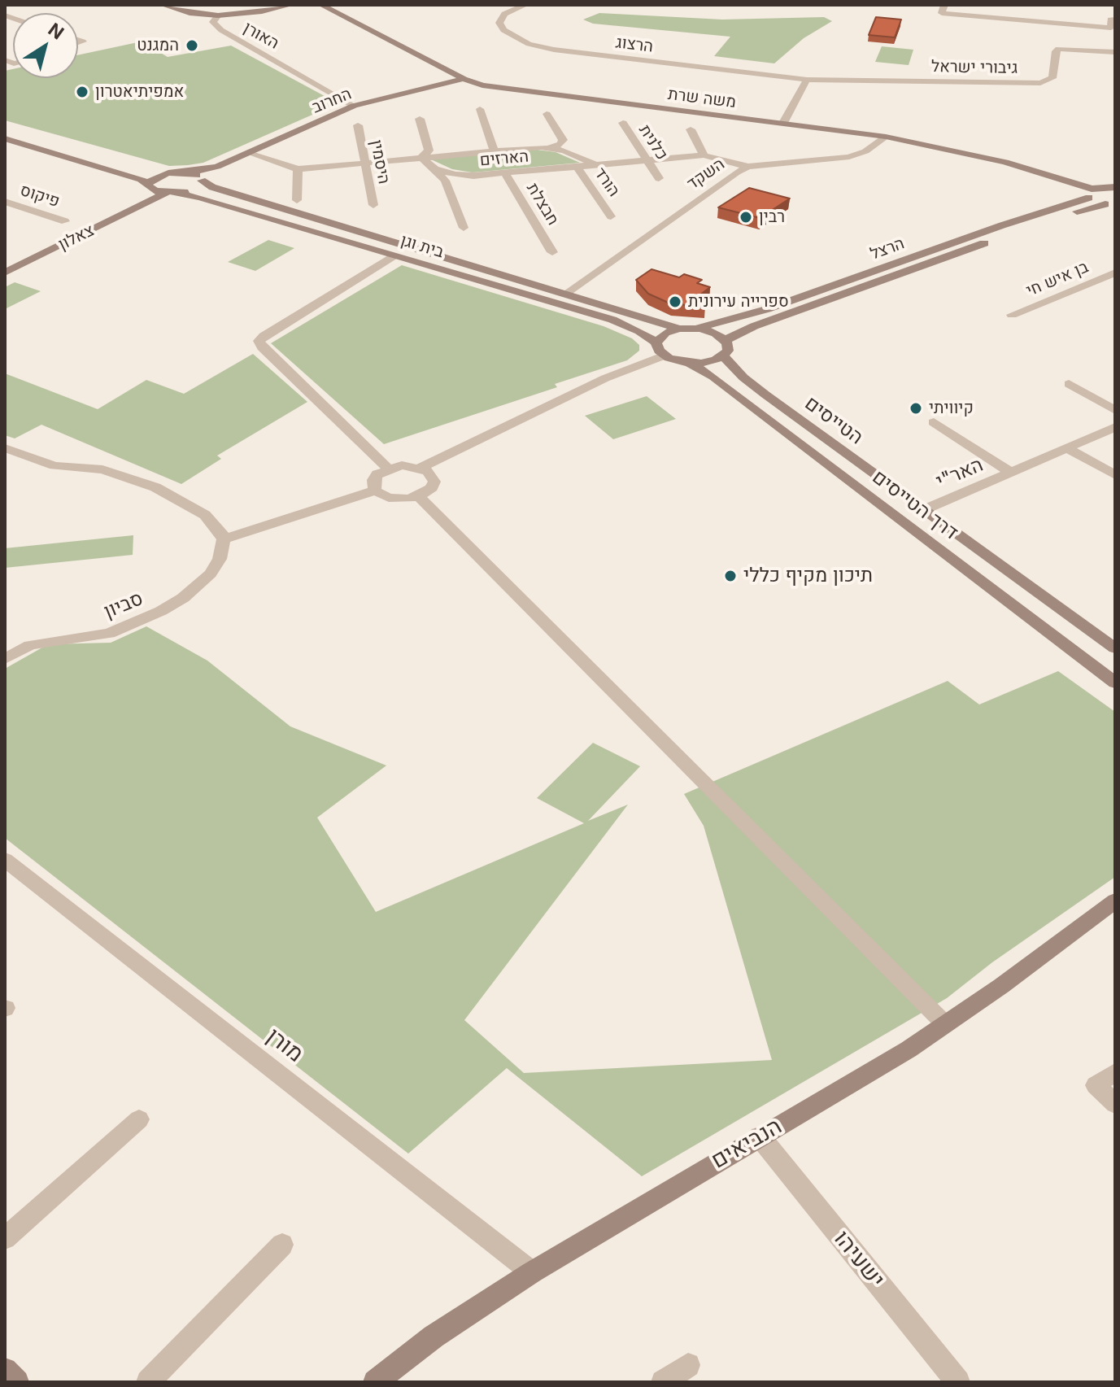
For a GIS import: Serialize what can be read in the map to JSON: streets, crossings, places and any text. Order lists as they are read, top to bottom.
{
  "streets": {
    "main road": [
      "האורן",
      "משה שרת",
      "החרוב",
      "צאלון",
      "בית וגן",
      "הרצל",
      "הטייסים",
      "דרך הטייסים",
      "הנביאים"
    ],
    "street": [
      "הרצוג",
      "גיבורי ישראל",
      "כלנית",
      "הארזים",
      "היסמין",
      "השקד",
      "הורד",
      "פיקוס",
      "חבצלת",
      "בן איש חי",
      "האר\"י",
      "סביון",
      "מורן",
      "ישעיהו"
    ]
  },
  "crossings": [
    ["האורן", "החרוב"],
    ["הרצוג", "גיבורי ישראל"],
    ["משה שרת", "החרוב"],
    ["משה שרת", "השקד"],
    ["משה שרת", "הרצל"],
    ["החרוב", "הארזים"],
    ["החרוב", "צאלון"],
    ["החרוב", "בית וגן"],
    ["כלנית", "הארזים"],
    ["הארזים", "היסמין"],
    ["הארזים", "השקד"],
    ["הארזים", "הורד"],
    ["הארזים", "חבצלת"],
    ["השקד", "בית וגן"],
    ["צאלון", "בית וגן"],
    ["הטייסים", "האר\"י"],
    ["מורן", "הנביאים"],
    ["הנביאים", "ישעיהו"]
  ],
  "places": [
    "המגנט",
    "אמפיתיאטרון",
    "רבין",
    "ספרייה עירונית",
    "קיוויתי",
    "תיכון מקיף כללי"
  ],
  "north": "top right"
}
